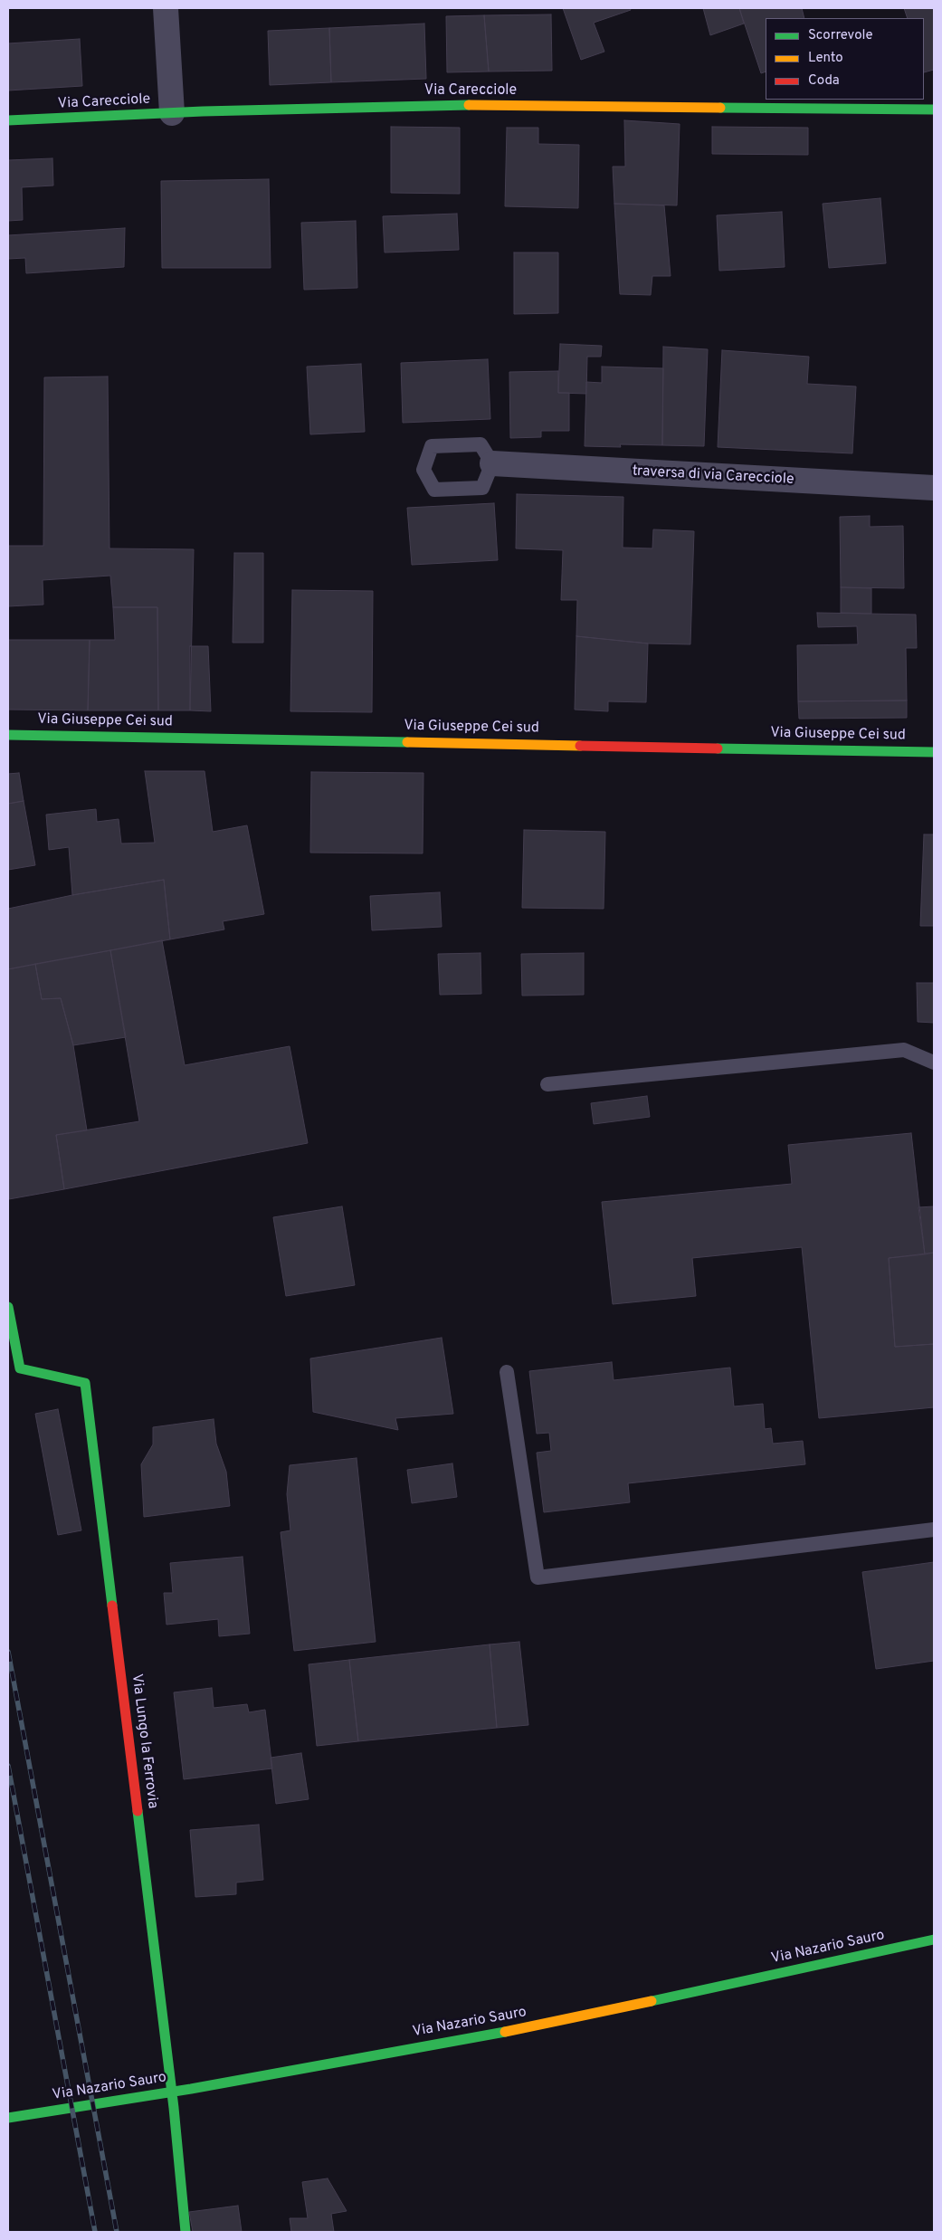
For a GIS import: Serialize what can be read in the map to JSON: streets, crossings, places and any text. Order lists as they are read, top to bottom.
{
  "streets": {
    "street": [
      "Via Carecciole",
      "traversa di via Carecciole",
      "Via Giuseppe Cei sud",
      "Via Lungo la Ferrovia",
      "Via Nazario Sauro"
    ]
  },
  "legend": ["Scorrevole", "Lento", "Coda"]
}
